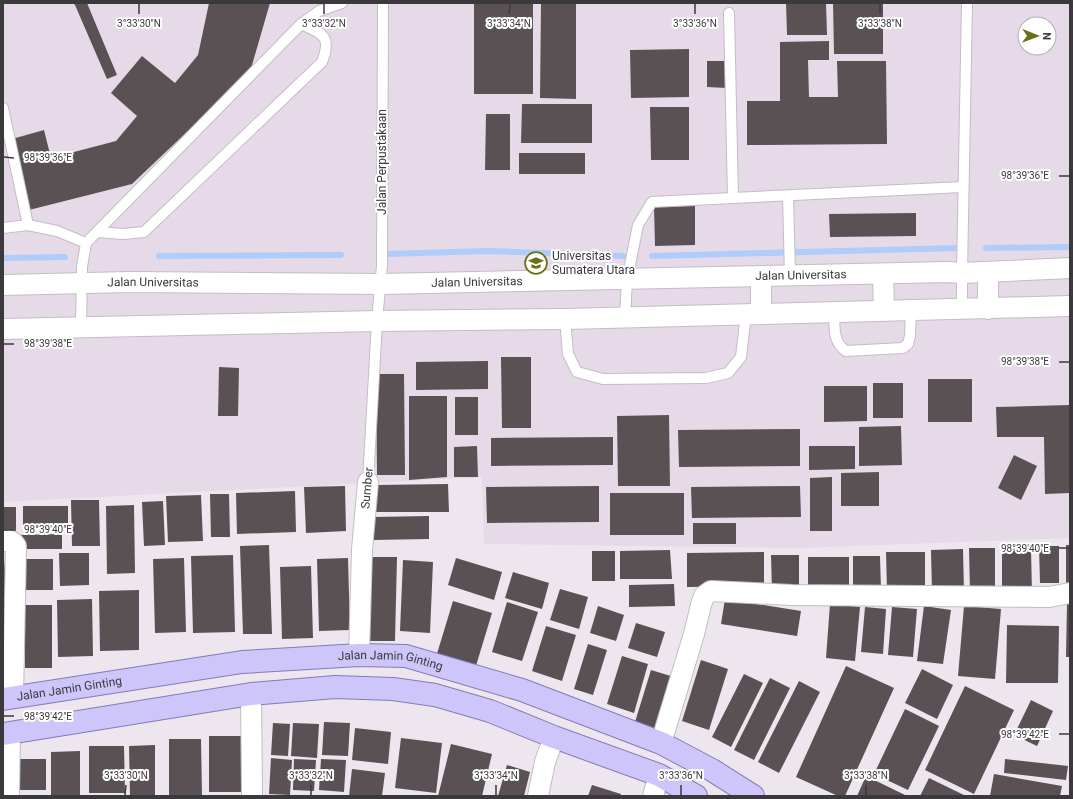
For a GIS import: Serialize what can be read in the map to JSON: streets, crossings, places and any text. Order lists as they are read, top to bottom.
{
  "streets": {
    "main road": ["Jalan Jamin Ginting"],
    "street": ["Jalan Universitas", "Sumber"],
    "lane": ["Jalan Perpustakaan"]
  },
  "crossings": [
    ["Jalan Perpustakaan", "Jalan Universitas"],
    ["Jalan Perpustakaan", "Sumber"],
    ["Sumber", "Jalan Jamin Ginting"]
  ],
  "places": {
    "school or university": ["Universitas Sumatera Utara"]
  },
  "north": "right",
  "coordinates": [
    "3°33'30\"N",
    "3°33'32\"N",
    "3°33'34\"N",
    "3°33'36\"N",
    "3°33'38\"N",
    "98°39'36\"E",
    "98°39'38\"E",
    "98°39'40\"E",
    "98°39'42\"E"
  ]
}
